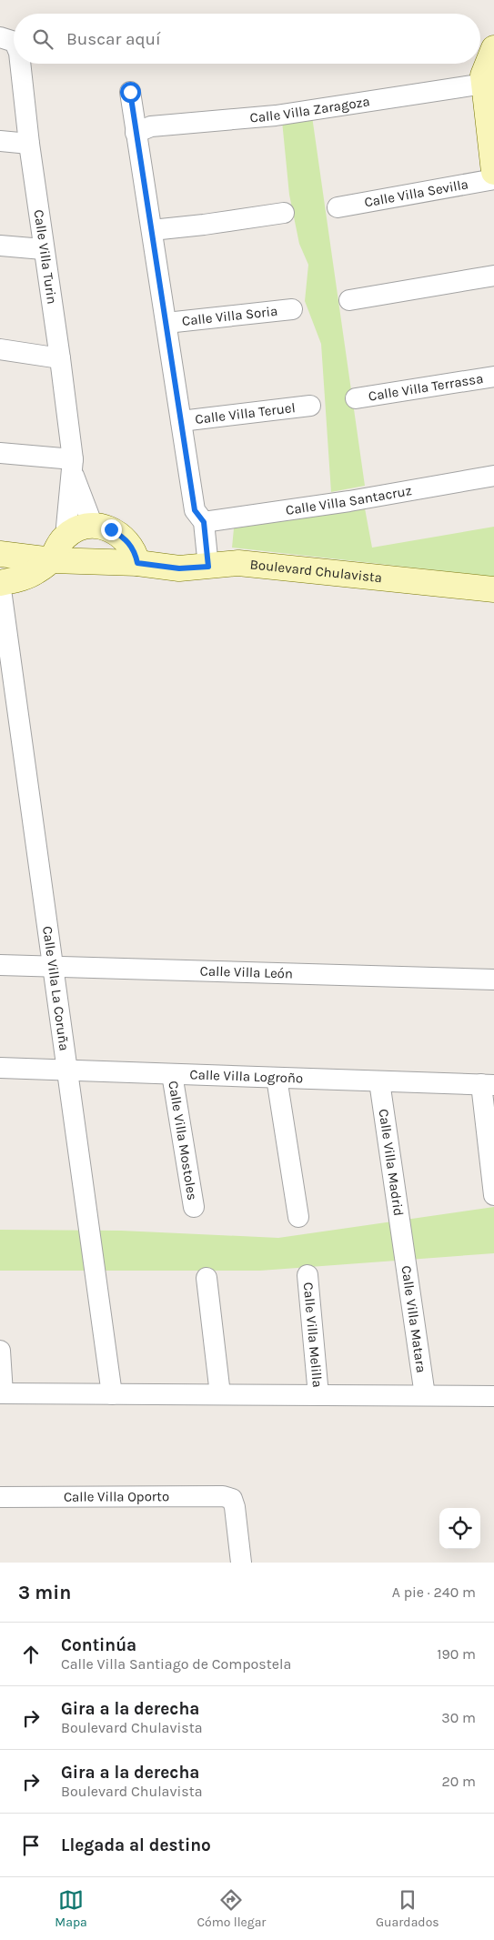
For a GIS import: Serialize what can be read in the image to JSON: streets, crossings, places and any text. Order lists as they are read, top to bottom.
{
  "streets": {
    "street": [
      "Calle Villa Zaragoza",
      "Calle Villa Sevilla",
      "Calle Villa Turin",
      "Calle Villa Soria",
      "Calle Villa Terrassa",
      "Calle Villa Teruel",
      "Calle Villa Santacruz",
      "Boulevard Chulavista",
      "Calle Villa León",
      "Calle Villa La Coruña",
      "Calle Villa Logroño",
      "Calle Villa Mostoles",
      "Calle Villa Madrid",
      "Calle Villa Matara",
      "Calle Villa Melilla",
      "Calle Villa Oporto"
    ]
  },
  "crossings": [
    ["Calle Villa León", "Calle Villa La Coruña"],
    ["Calle Villa La Coruña", "Calle Villa Logroño"],
    ["Calle Villa Logroño", "Calle Villa Mostoles"],
    ["Calle Villa Logroño", "Calle Villa Madrid"],
    ["Calle Villa Madrid", "Calle Villa Matara"]
  ],
  "page": {
    "search": "Buscar aquí",
    "heading": ["3 min", "A pie · 240 m"],
    "list": [
      ["Continúa", "Calle Villa Santiago de Compostela", "190 m"],
      ["Gira a la derecha", "Boulevard Chulavista", "30 m"],
      ["Gira a la derecha", "Boulevard Chulavista", "20 m"],
      "Llegada al destino"
    ],
    "nav": ["Mapa", "Cómo llegar", "Guardados"]
  }
}
